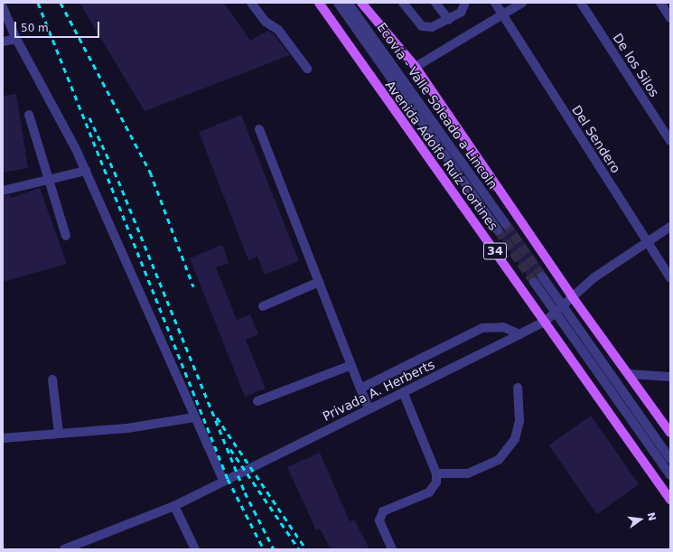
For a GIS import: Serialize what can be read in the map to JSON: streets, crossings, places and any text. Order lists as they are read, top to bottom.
{
  "streets": {
    "main road": ["Avenida Adolfo Ruíz Cortines", "34"],
    "street": [
      "De los Silos",
      "Ecovía - Valle Soleado a Lincoln",
      "Del Sendero",
      "Privada A. Herberts"
    ]
  },
  "crossings": [
    ["Del Sendero", "Privada A. Herberts"],
    ["Avenida Adolfo Ruíz Cortines", "Privada A. Herberts"]
  ],
  "scale_bar": "50 m",
  "north": "right"
}
